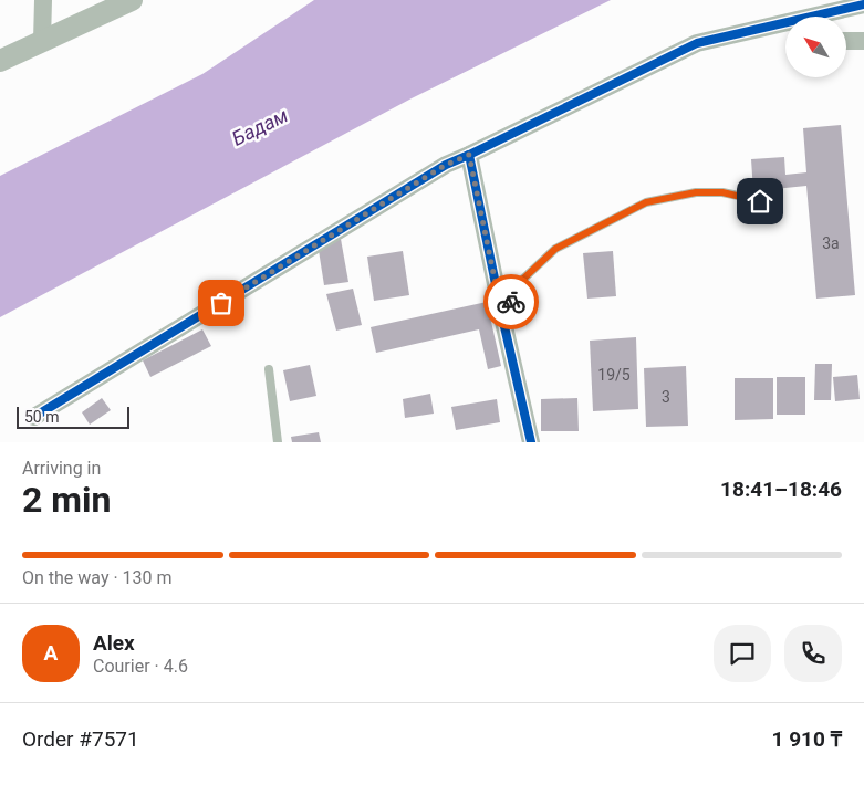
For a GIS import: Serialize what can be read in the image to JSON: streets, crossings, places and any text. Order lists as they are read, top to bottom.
{
  "water": ["Бадам"],
  "house_numbers": ["3а", "19/5", "3"],
  "scale_bar": "50 m",
  "north": "top left",
  "page": {
    "scale": "50 m",
    "heading": ["2 min", "Arriving in", "18:41–18:46"],
    "panel": [
      "Alex",
      "Courier · 4.6",
      "Order #7571",
      "1 910 ₸"
    ],
    "bar": "On the way · 130 m",
    "round": "A"
  }
}
